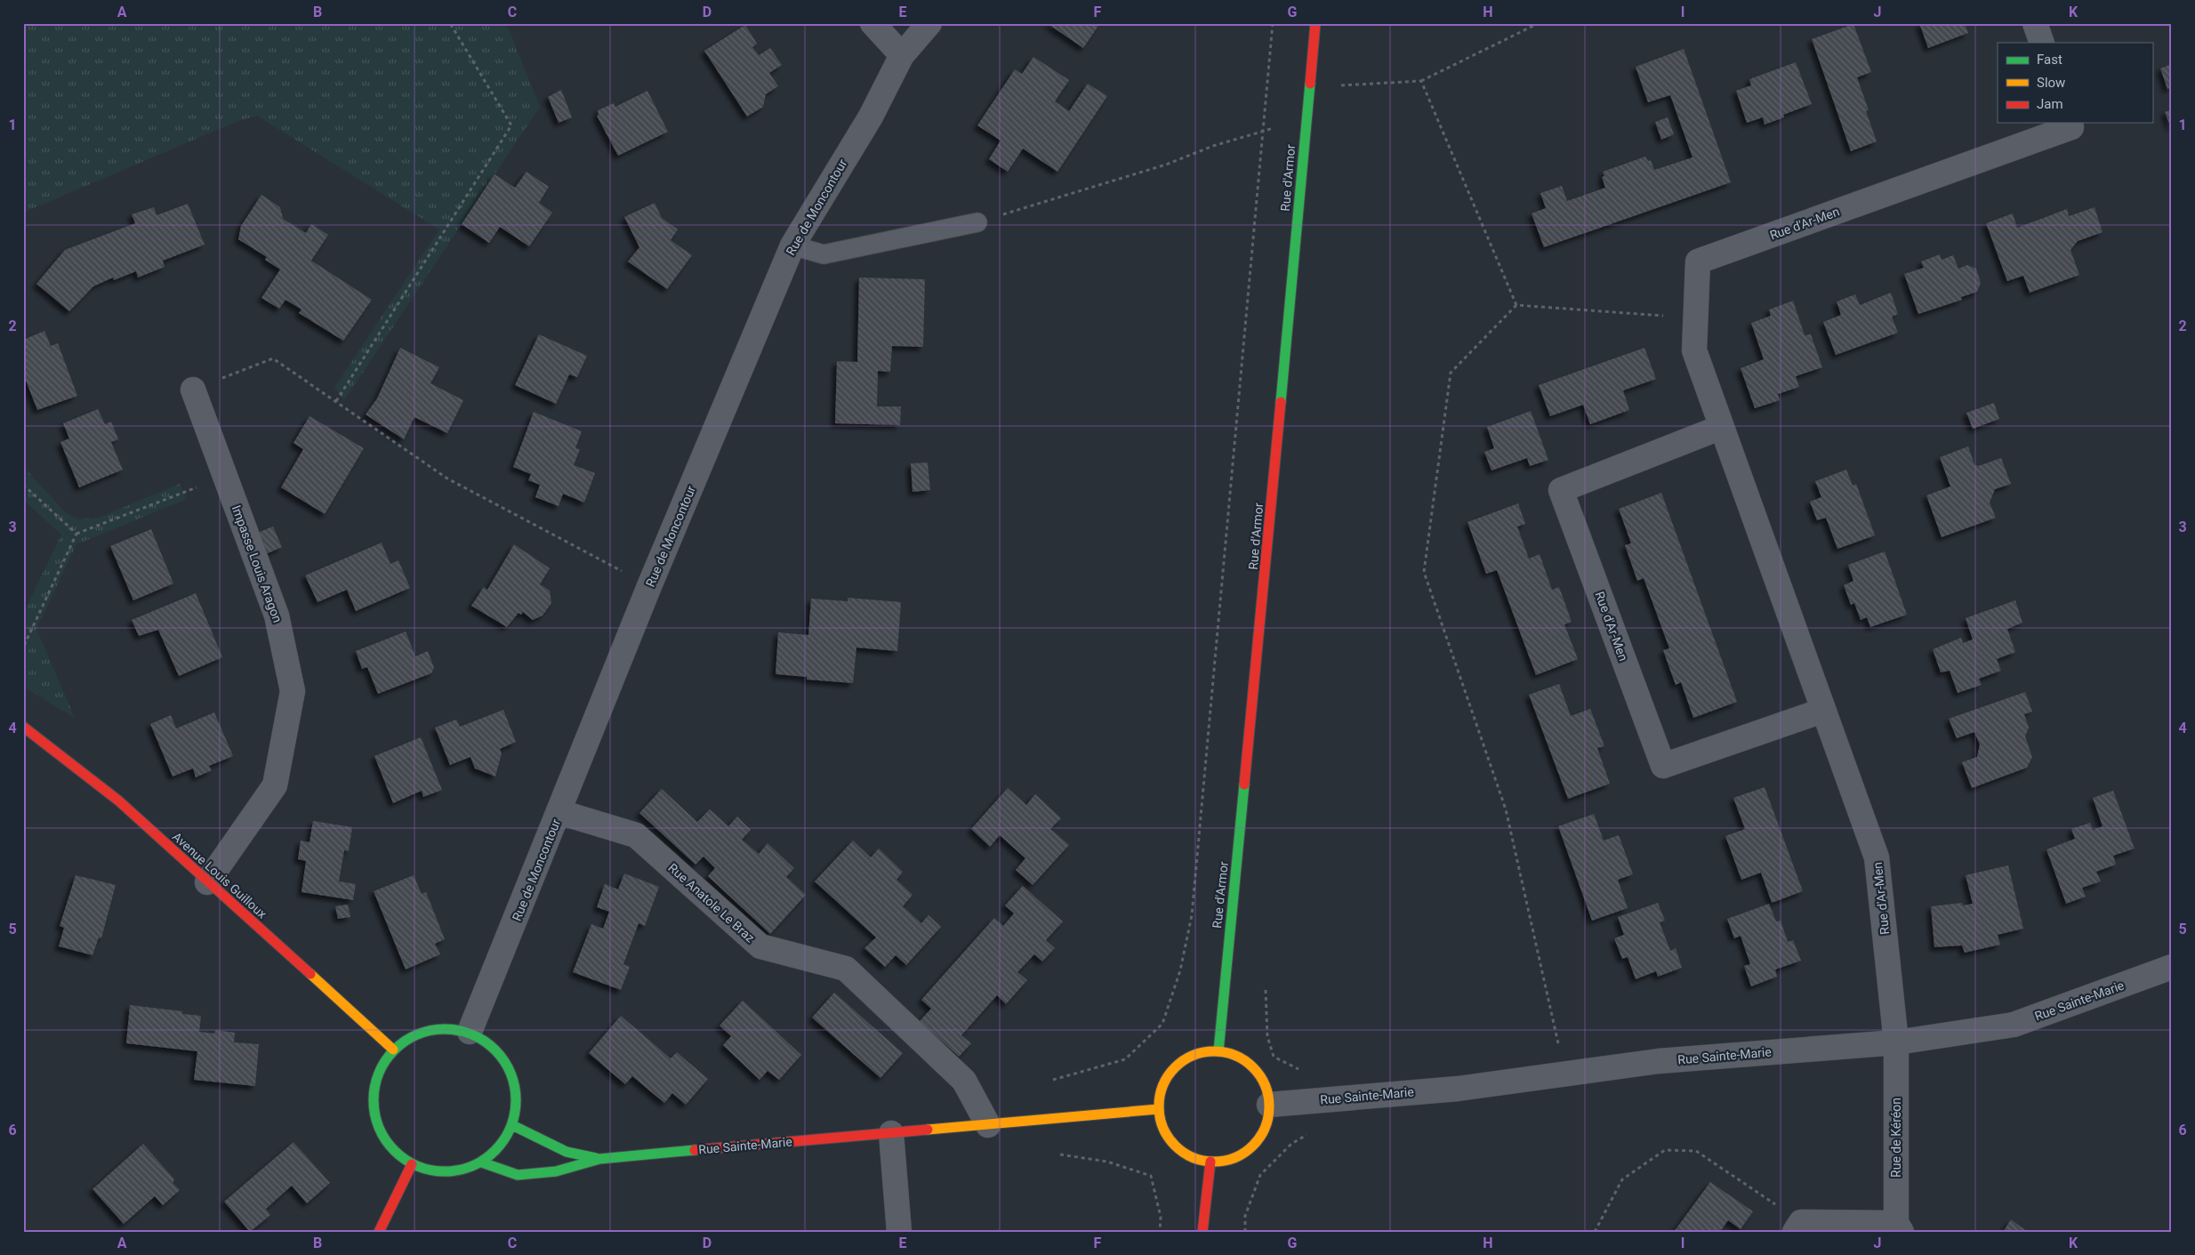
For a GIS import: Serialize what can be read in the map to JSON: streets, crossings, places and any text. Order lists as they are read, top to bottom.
{
  "streets": {
    "main road": ["Rue d'Armor", "Avenue Louis Guilloux", "Rue Sainte-Marie"],
    "street": [
      "Rue de Moncontour",
      "Rue d'Ar-Men",
      "Impasse Louis Aragon",
      "Rue Anatole Le Braz",
      "Rue de Kéréon"
    ]
  },
  "crossings": [
    ["Rue d'Armor", "Rue Sainte-Marie"],
    ["Rue de Moncontour", "Avenue Louis Guilloux"],
    ["Rue de Moncontour", "Rue Anatole Le Braz"],
    ["Rue de Moncontour", "Rue Sainte-Marie"],
    ["Rue d'Ar-Men", "Rue Sainte-Marie"],
    ["Rue d'Ar-Men", "Rue de Kéréon"],
    ["Impasse Louis Aragon", "Avenue Louis Guilloux"],
    ["Avenue Louis Guilloux", "Rue Sainte-Marie"],
    ["Rue Anatole Le Braz", "Rue Sainte-Marie"],
    ["Rue Sainte-Marie", "Rue de Kéréon"]
  ],
  "legend": ["Fast", "Slow", "Jam"],
  "grid": {
    "columns": [
      "A",
      "B",
      "C",
      "D",
      "E",
      "F",
      "G",
      "H",
      "I",
      "J",
      "K"
    ],
    "rows": [
      "1",
      "2",
      "3",
      "4",
      "5",
      "6"
    ]
  }
}
